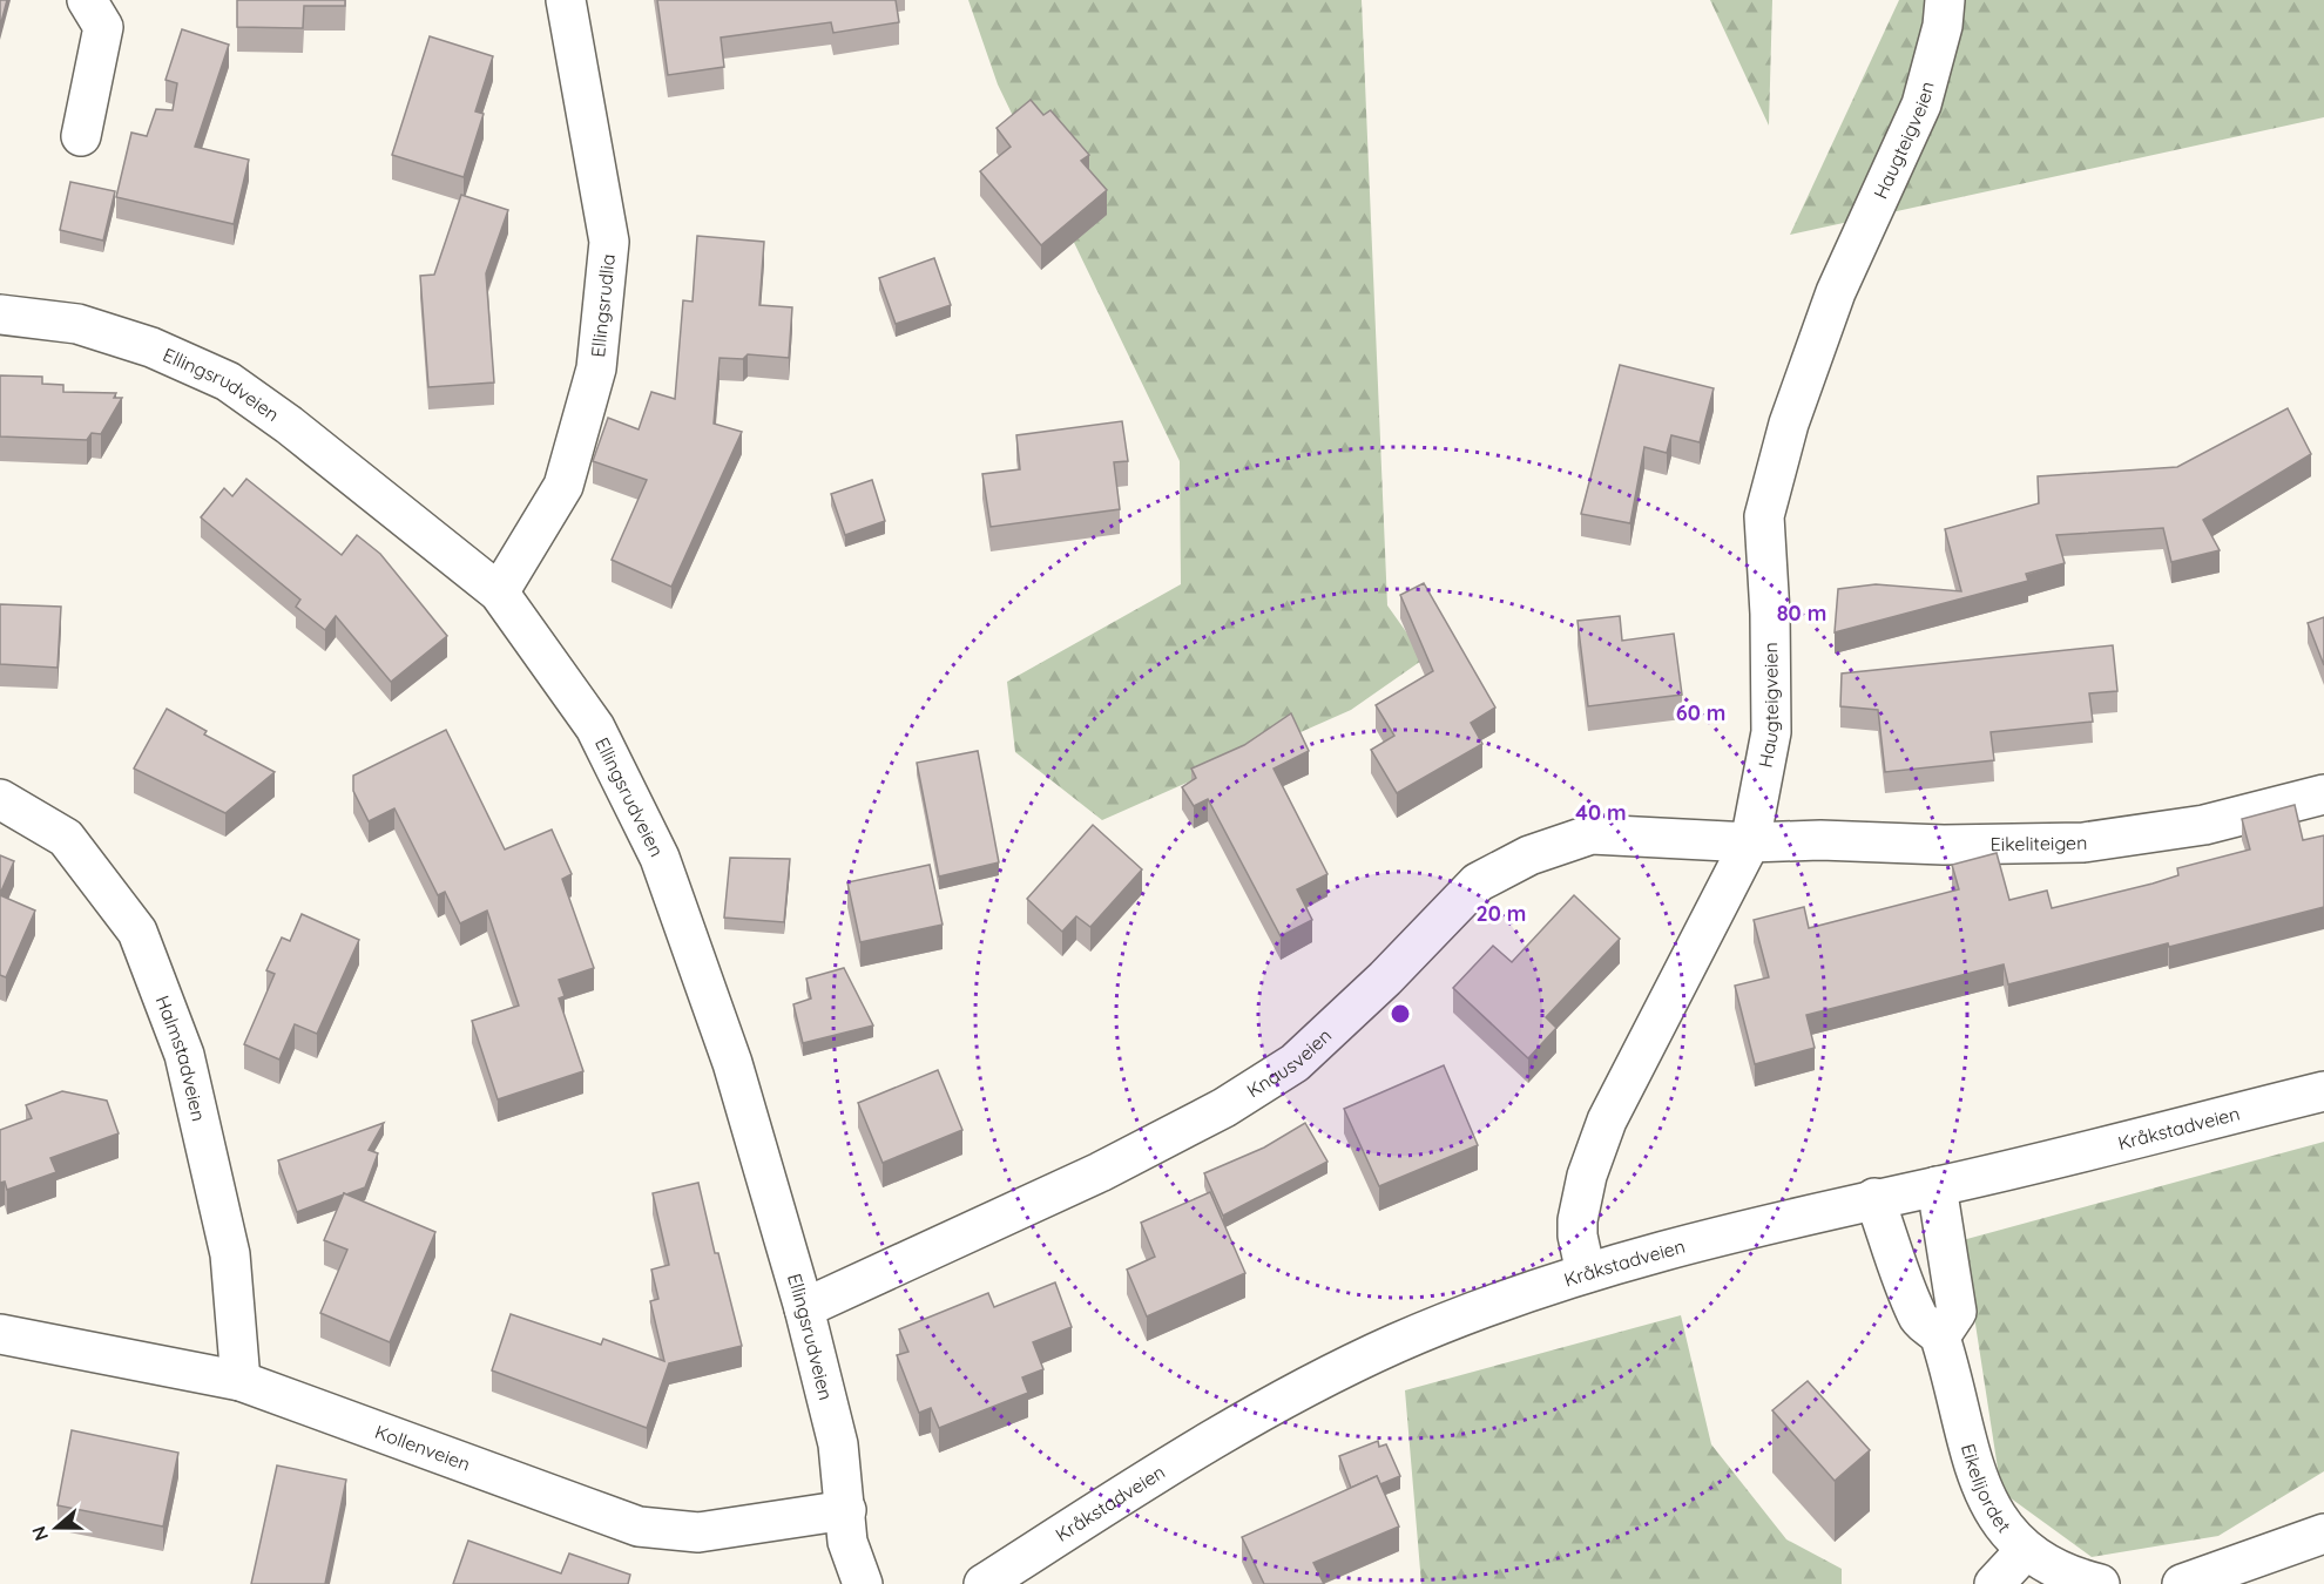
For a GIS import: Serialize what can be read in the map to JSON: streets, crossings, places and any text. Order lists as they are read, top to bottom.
{
  "streets": {
    "street": [
      "Haugteigveien",
      "Ellingsrudlia",
      "Ellingsrudveien",
      "Eikeliteigen",
      "Halmstadveien",
      "Knausveien",
      "Kråkstadveien",
      "Kollenveien",
      "Eikelijordet"
    ]
  },
  "crossings": [
    ["Haugteigveien", "Eikeliteigen"],
    ["Haugteigveien", "Knausveien"],
    ["Haugteigveien", "Kråkstadveien"],
    ["Ellingsrudlia", "Ellingsrudveien"],
    ["Ellingsrudveien", "Knausveien"],
    ["Ellingsrudveien", "Kollenveien"],
    ["Eikeliteigen", "Knausveien"],
    ["Halmstadveien", "Kollenveien"]
  ],
  "north": "left",
  "rings": [
    "80 m",
    "60 m",
    "40 m",
    "20 m"
  ]
}
